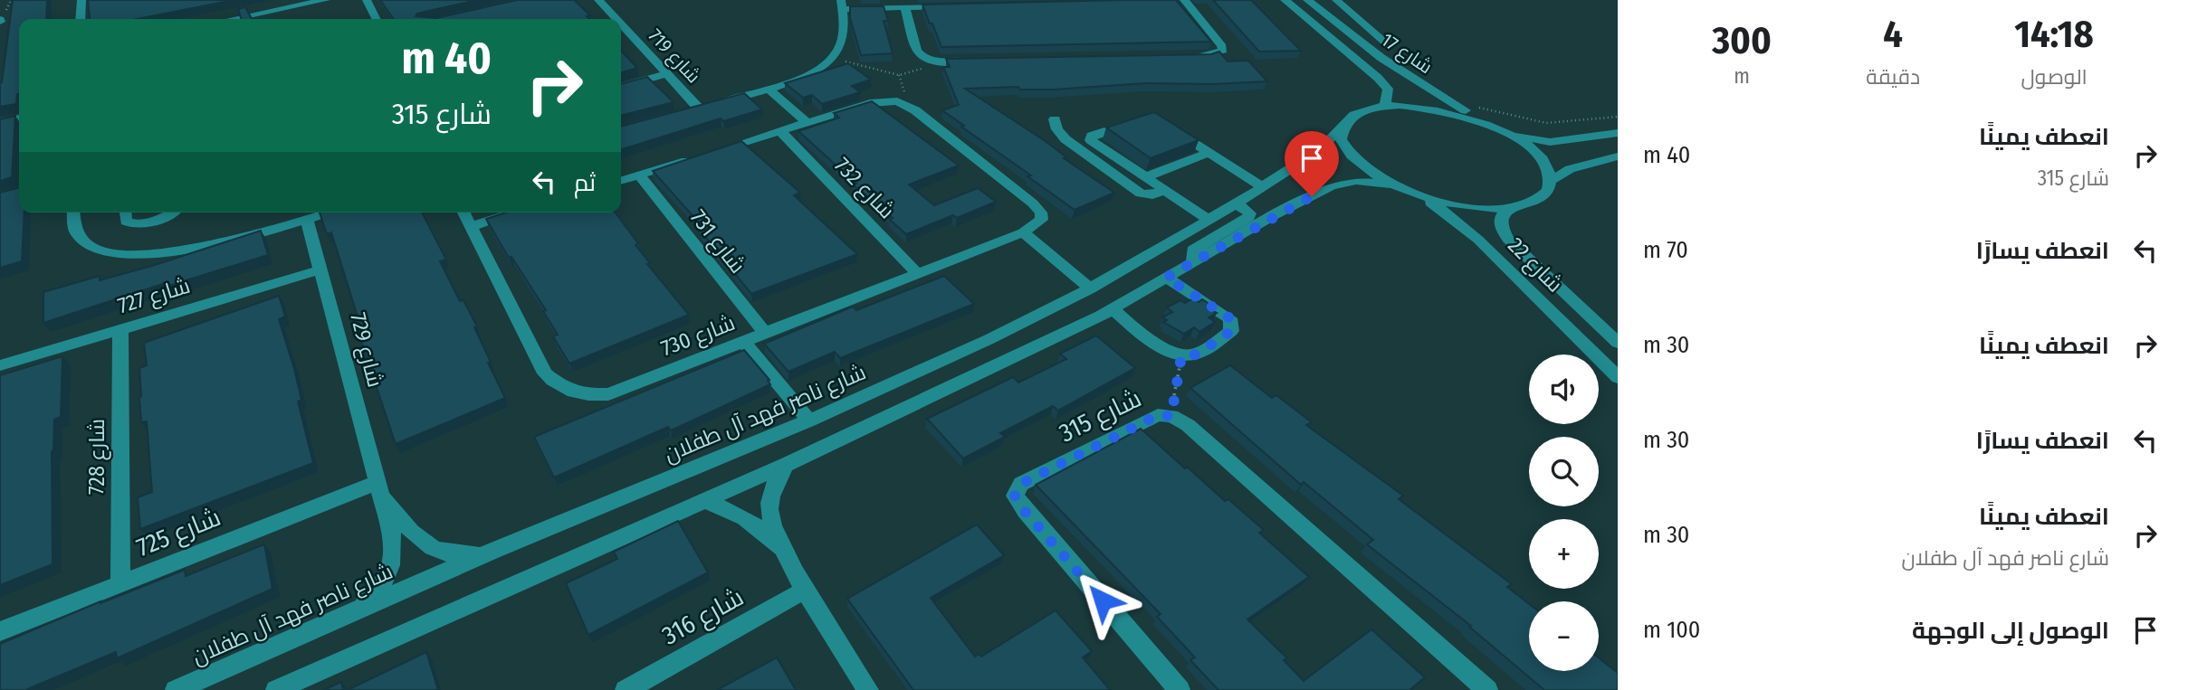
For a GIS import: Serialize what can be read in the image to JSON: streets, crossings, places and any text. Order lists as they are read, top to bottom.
{
  "streets": {
    "street": [
      "شارع 17",
      "شارع 719",
      "شارع 732",
      "شارع 731",
      "شارع 22",
      "شارع 727",
      "شارع 730",
      "شارع 729",
      "شارع ناصر فهد آل طفلان",
      "شارع 315",
      "شارع 728",
      "شارع 725",
      "شارع 316"
    ]
  },
  "crossings": [
    ["شارع 17", "شارع ناصر فهد آل طفلان"],
    ["شارع 732", "شارع 730"],
    ["شارع 731", "شارع 730"],
    ["شارع 727", "شارع 729"],
    ["شارع 727", "شارع 728"],
    ["شارع 729", "شارع ناصر فهد آل طفلان"],
    ["شارع 729", "شارع 725"],
    ["شارع 728", "شارع 725"]
  ],
  "page": {
    "eta": [
      "14:18",
      "الوصول",
      "4",
      "دقيقة",
      "300",
      "m"
    ],
    "turn": ["40 m", "شارع 315"],
    "list": [
      {
        "name": "انعطف يمينًا",
        "note": "شارع 315",
        "value": "40 m"
      },
      {
        "name": "انعطف يسارًا",
        "value": "70 m"
      },
      {
        "name": "انعطف يمينًا",
        "value": "30 m"
      },
      {
        "name": "انعطف يسارًا",
        "value": "30 m"
      },
      {
        "name": "انعطف يمينًا",
        "note": "شارع ناصر فهد آل طفلان",
        "value": "30 m"
      },
      {
        "name": "الوصول إلى الوجهة",
        "value": "100 m"
      }
    ],
    "then": "ثم",
    "map_buttons": ["+", "−"]
  }
}
